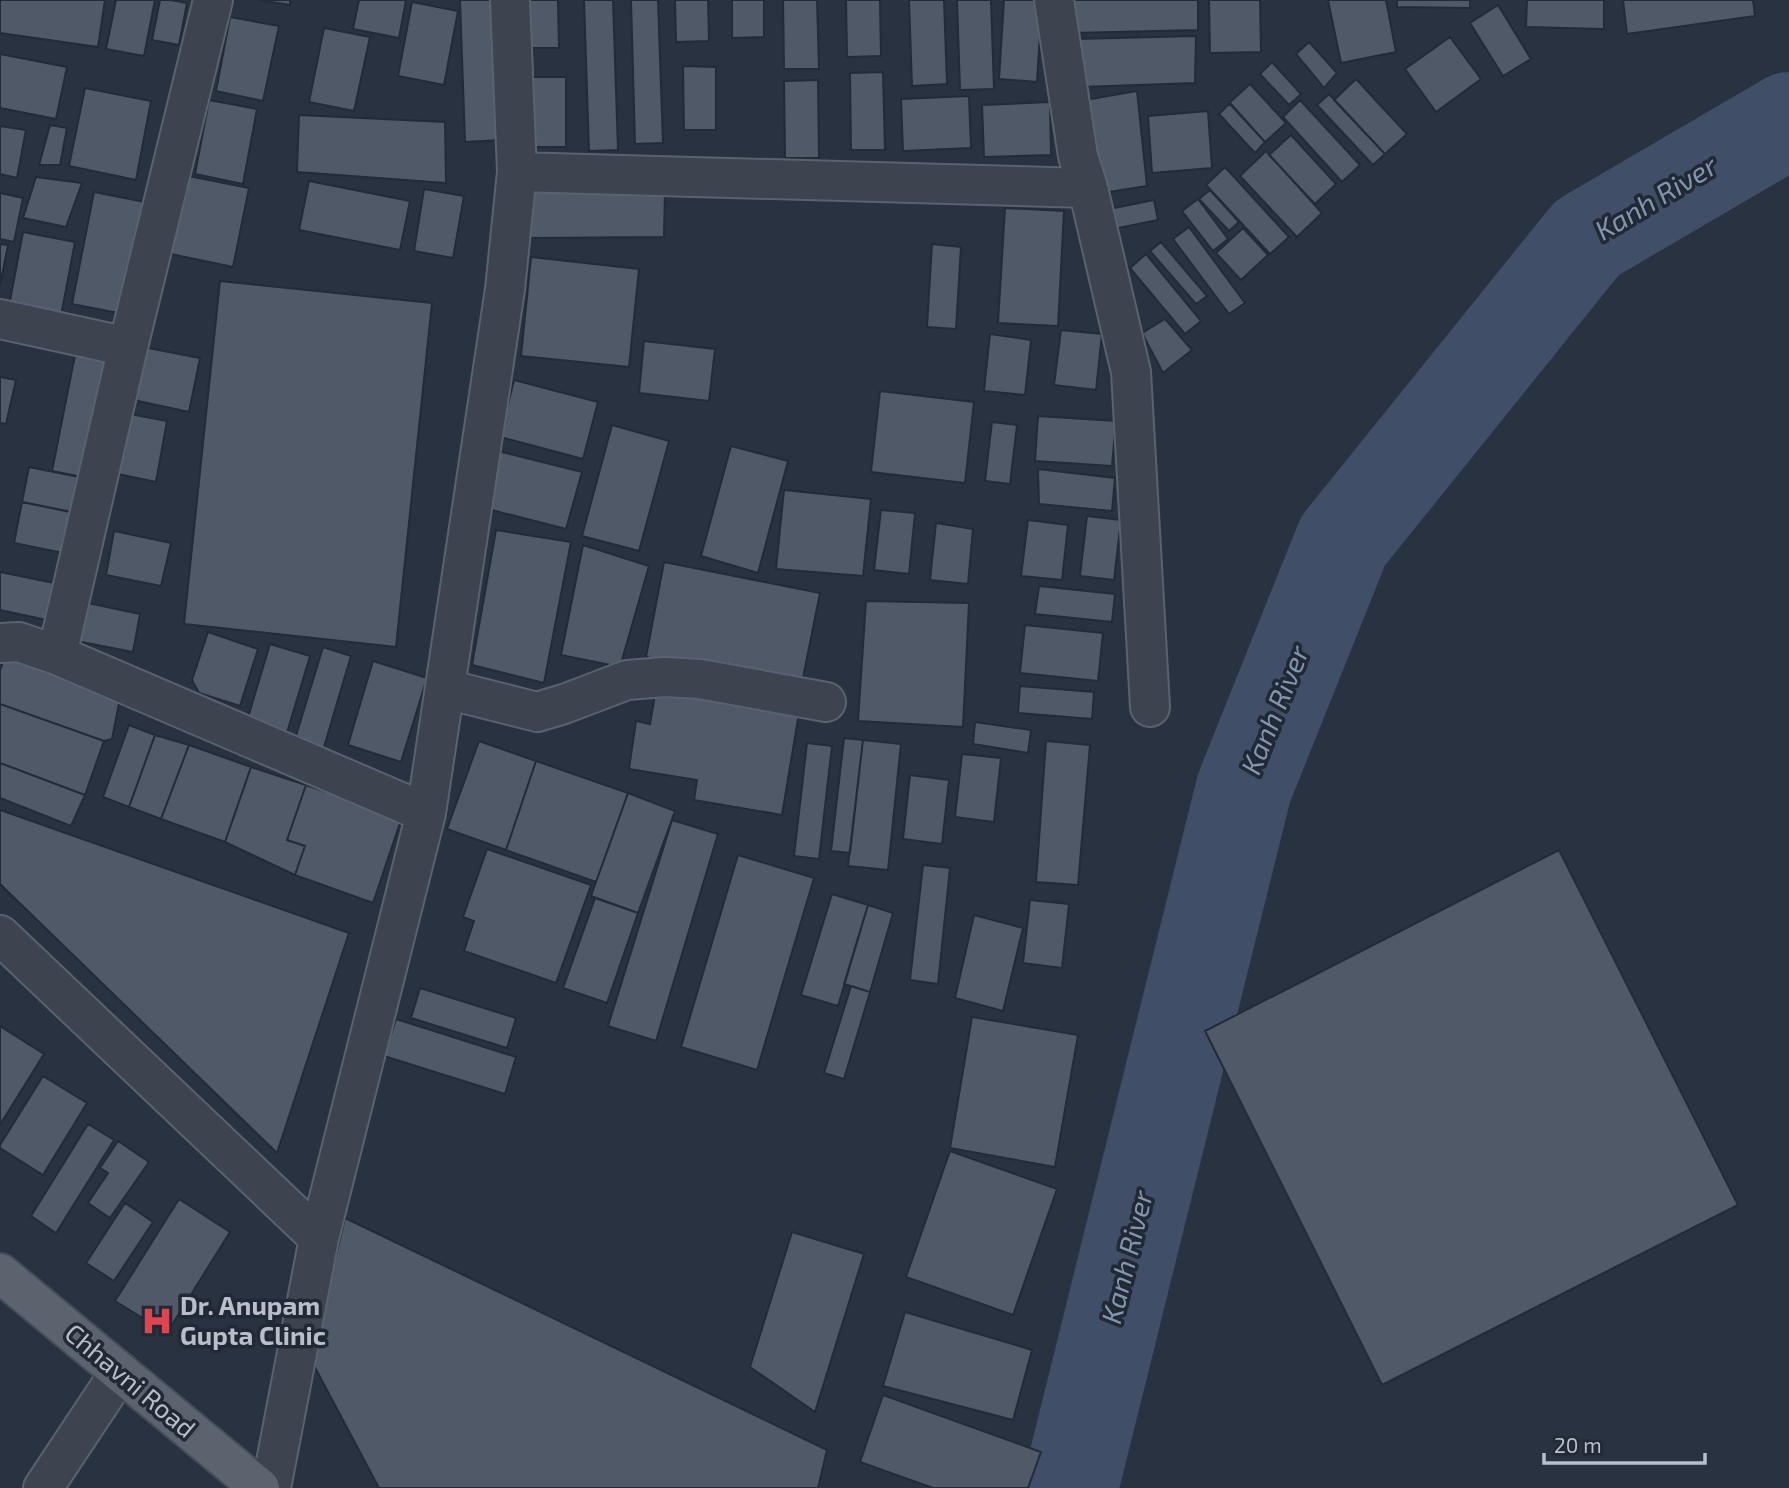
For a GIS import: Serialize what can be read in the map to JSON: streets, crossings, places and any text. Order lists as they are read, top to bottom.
{
  "streets": {
    "main road": ["Chhavni Road"]
  },
  "water": ["Kanh River"],
  "places": {
    "hospital": ["Dr. Anupam Gupta Clinic"]
  },
  "scale_bar": "20 m"
}
